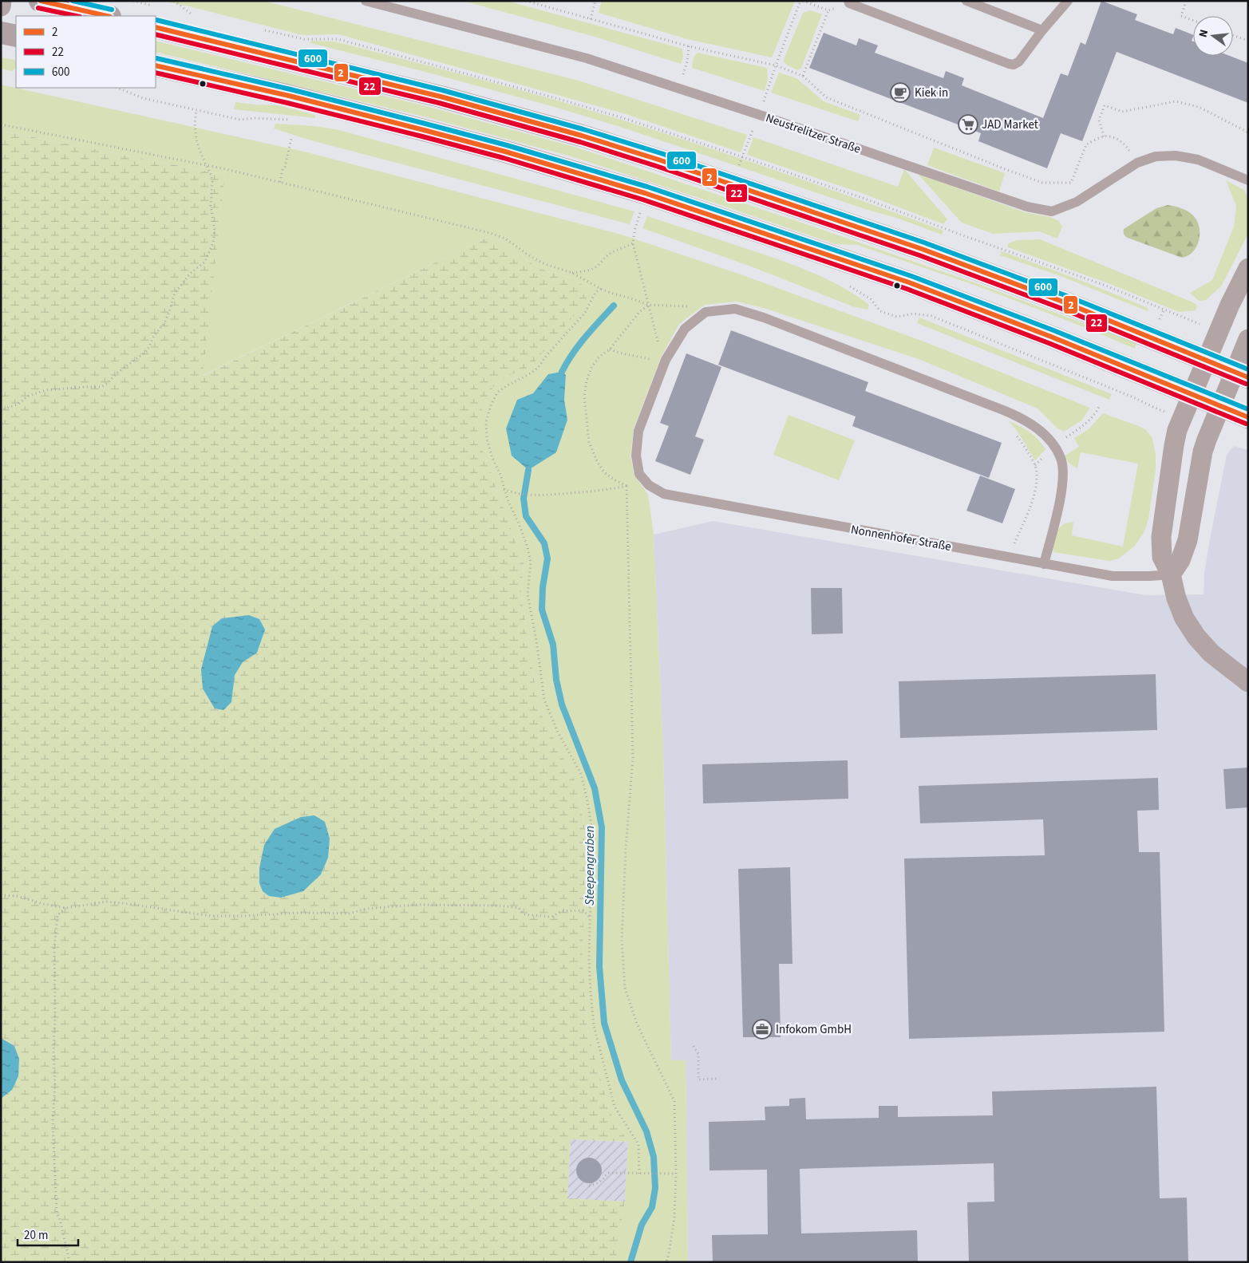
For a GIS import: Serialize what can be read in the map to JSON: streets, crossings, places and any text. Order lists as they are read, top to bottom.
{
  "streets": {
    "lane": ["Neustrelitzer Straße", "Nonnenhofer Straße"]
  },
  "water": ["Steepengraben"],
  "places": {
    "cafe": ["Kiek in"],
    "supermarket": ["JAD Market"],
    "office": ["Infokom GmbH"]
  },
  "lines": ["transit line 2", "transit line 600", "transit line 22"],
  "legend": ["2", "22", "600"],
  "scale_bar": "20 m",
  "north": "left"
}
